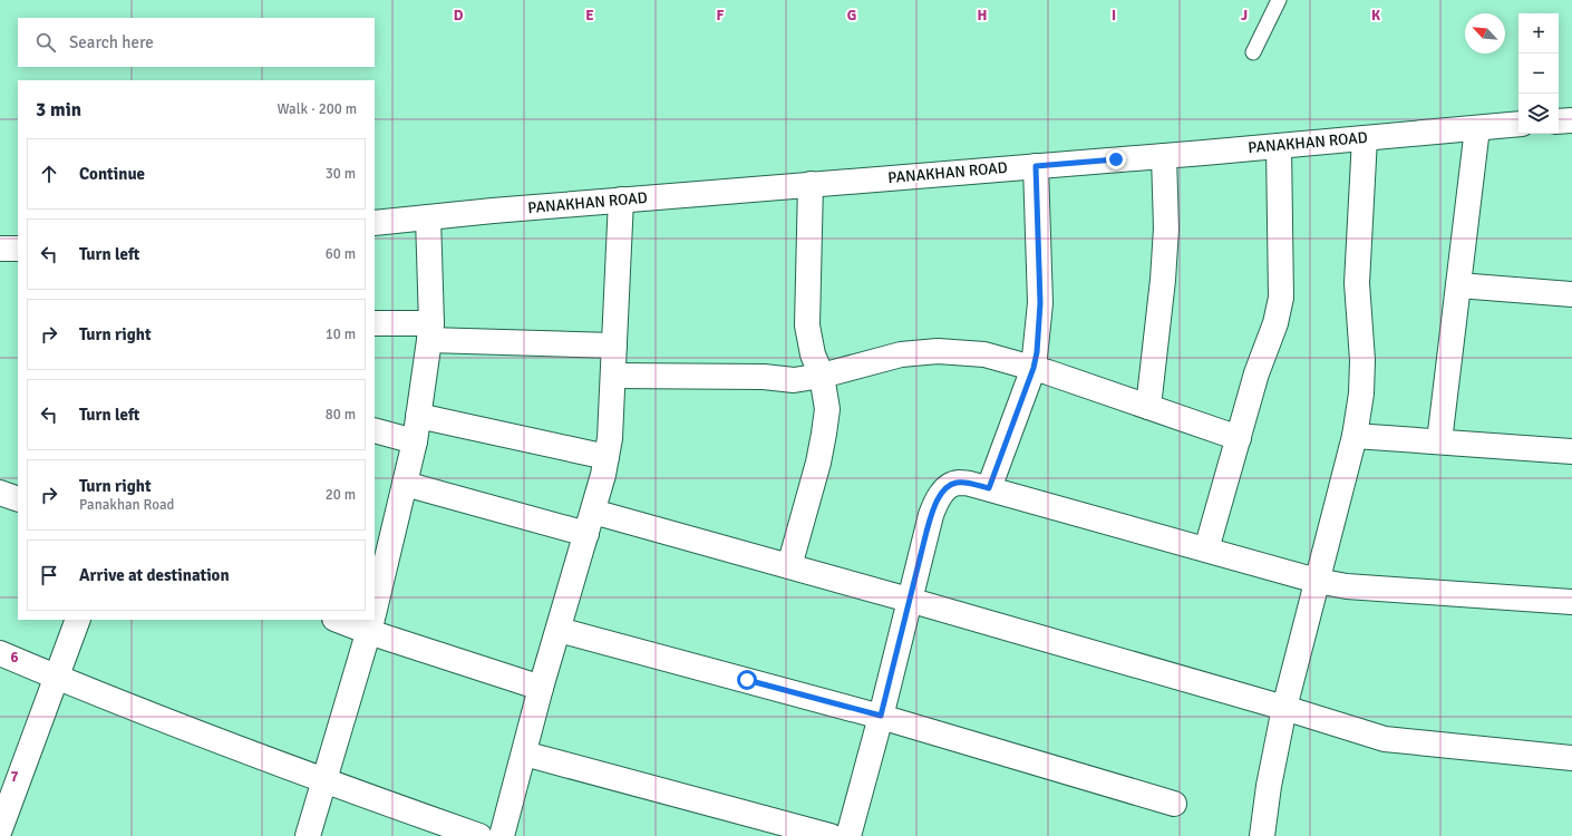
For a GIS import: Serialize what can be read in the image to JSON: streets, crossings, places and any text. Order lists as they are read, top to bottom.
{
  "streets": {
    "street": ["PANAKHAN ROAD"]
  },
  "north": "top left",
  "page": {
    "map_buttons": ["+", "−"],
    "search": "Search here",
    "heading": ["3 min", "Walk · 200 m"],
    "list": [
      ["Continue", "30 m"],
      ["Turn left", "60 m"],
      ["Turn right", "10 m"],
      ["Turn left", "80 m"],
      ["Turn right", "Panakhan Road", "20 m"],
      "Arrive at destination"
    ]
  },
  "grid": {
    "columns": [
      "D",
      "E",
      "F",
      "G",
      "H",
      "I",
      "J",
      "K"
    ],
    "rows": ["6", "7"]
  }
}
